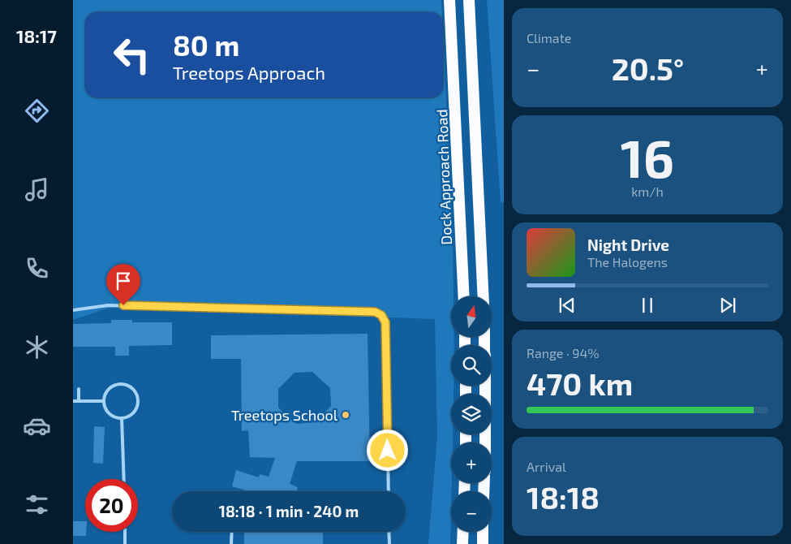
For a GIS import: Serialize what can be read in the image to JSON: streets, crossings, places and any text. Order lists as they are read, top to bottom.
{
  "streets": {
    "highway": ["Dock Approach Road"]
  },
  "places": ["Treetops School"],
  "north": "top",
  "page": {
    "tabs": "18:17",
    "tile": [
      "Climate",
      ["16", "km/h"],
      ["Range · 94%", "470 km"],
      ["Arrival", "18:18"]
    ],
    "turn": ["80 m", "Treetops Approach"],
    "heat": ["−", "20.5°", "+"],
    "song": ["Night Drive", "The Halogens"],
    "map_buttons": ["+", "−"],
    "limit": "20",
    "trip": "18:18 · 1 min · 240 m"
  }
}
